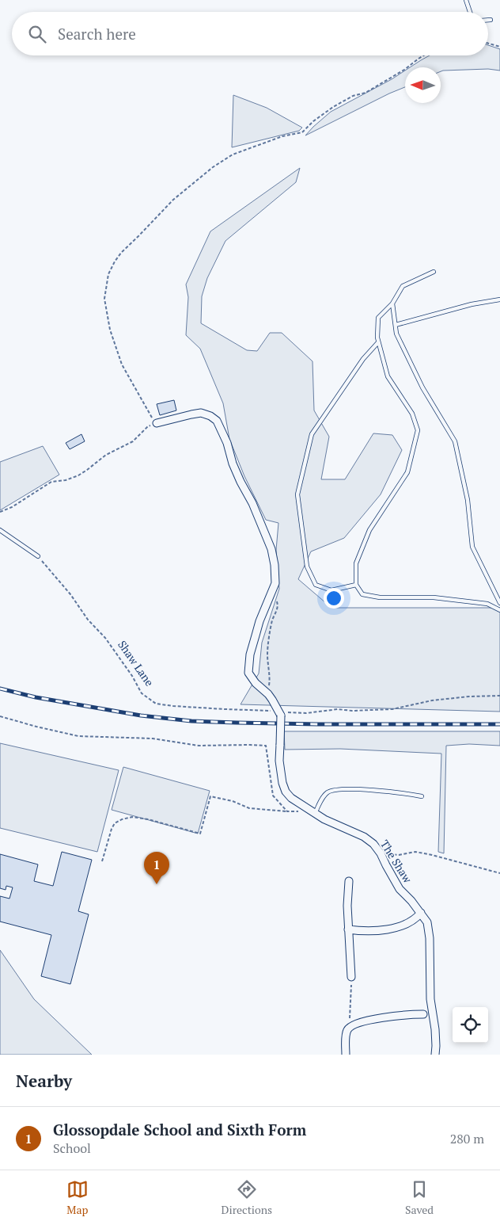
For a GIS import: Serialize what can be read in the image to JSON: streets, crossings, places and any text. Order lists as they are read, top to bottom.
{
  "streets": {
    "street": ["The Shaw"],
    "path": ["Shaw Lane"]
  },
  "crossings": [
    ["Shaw Lane", "The Shaw"]
  ],
  "north": "left",
  "page": {
    "search": "Search here",
    "pins": "1",
    "heading": "Nearby",
    "list": [
      {
        "mark": "1",
        "name": "Glossopdale School and Sixth Form",
        "note": "School",
        "value": "280 m"
      }
    ],
    "nav": ["Map", "Directions", "Saved"]
  }
}
